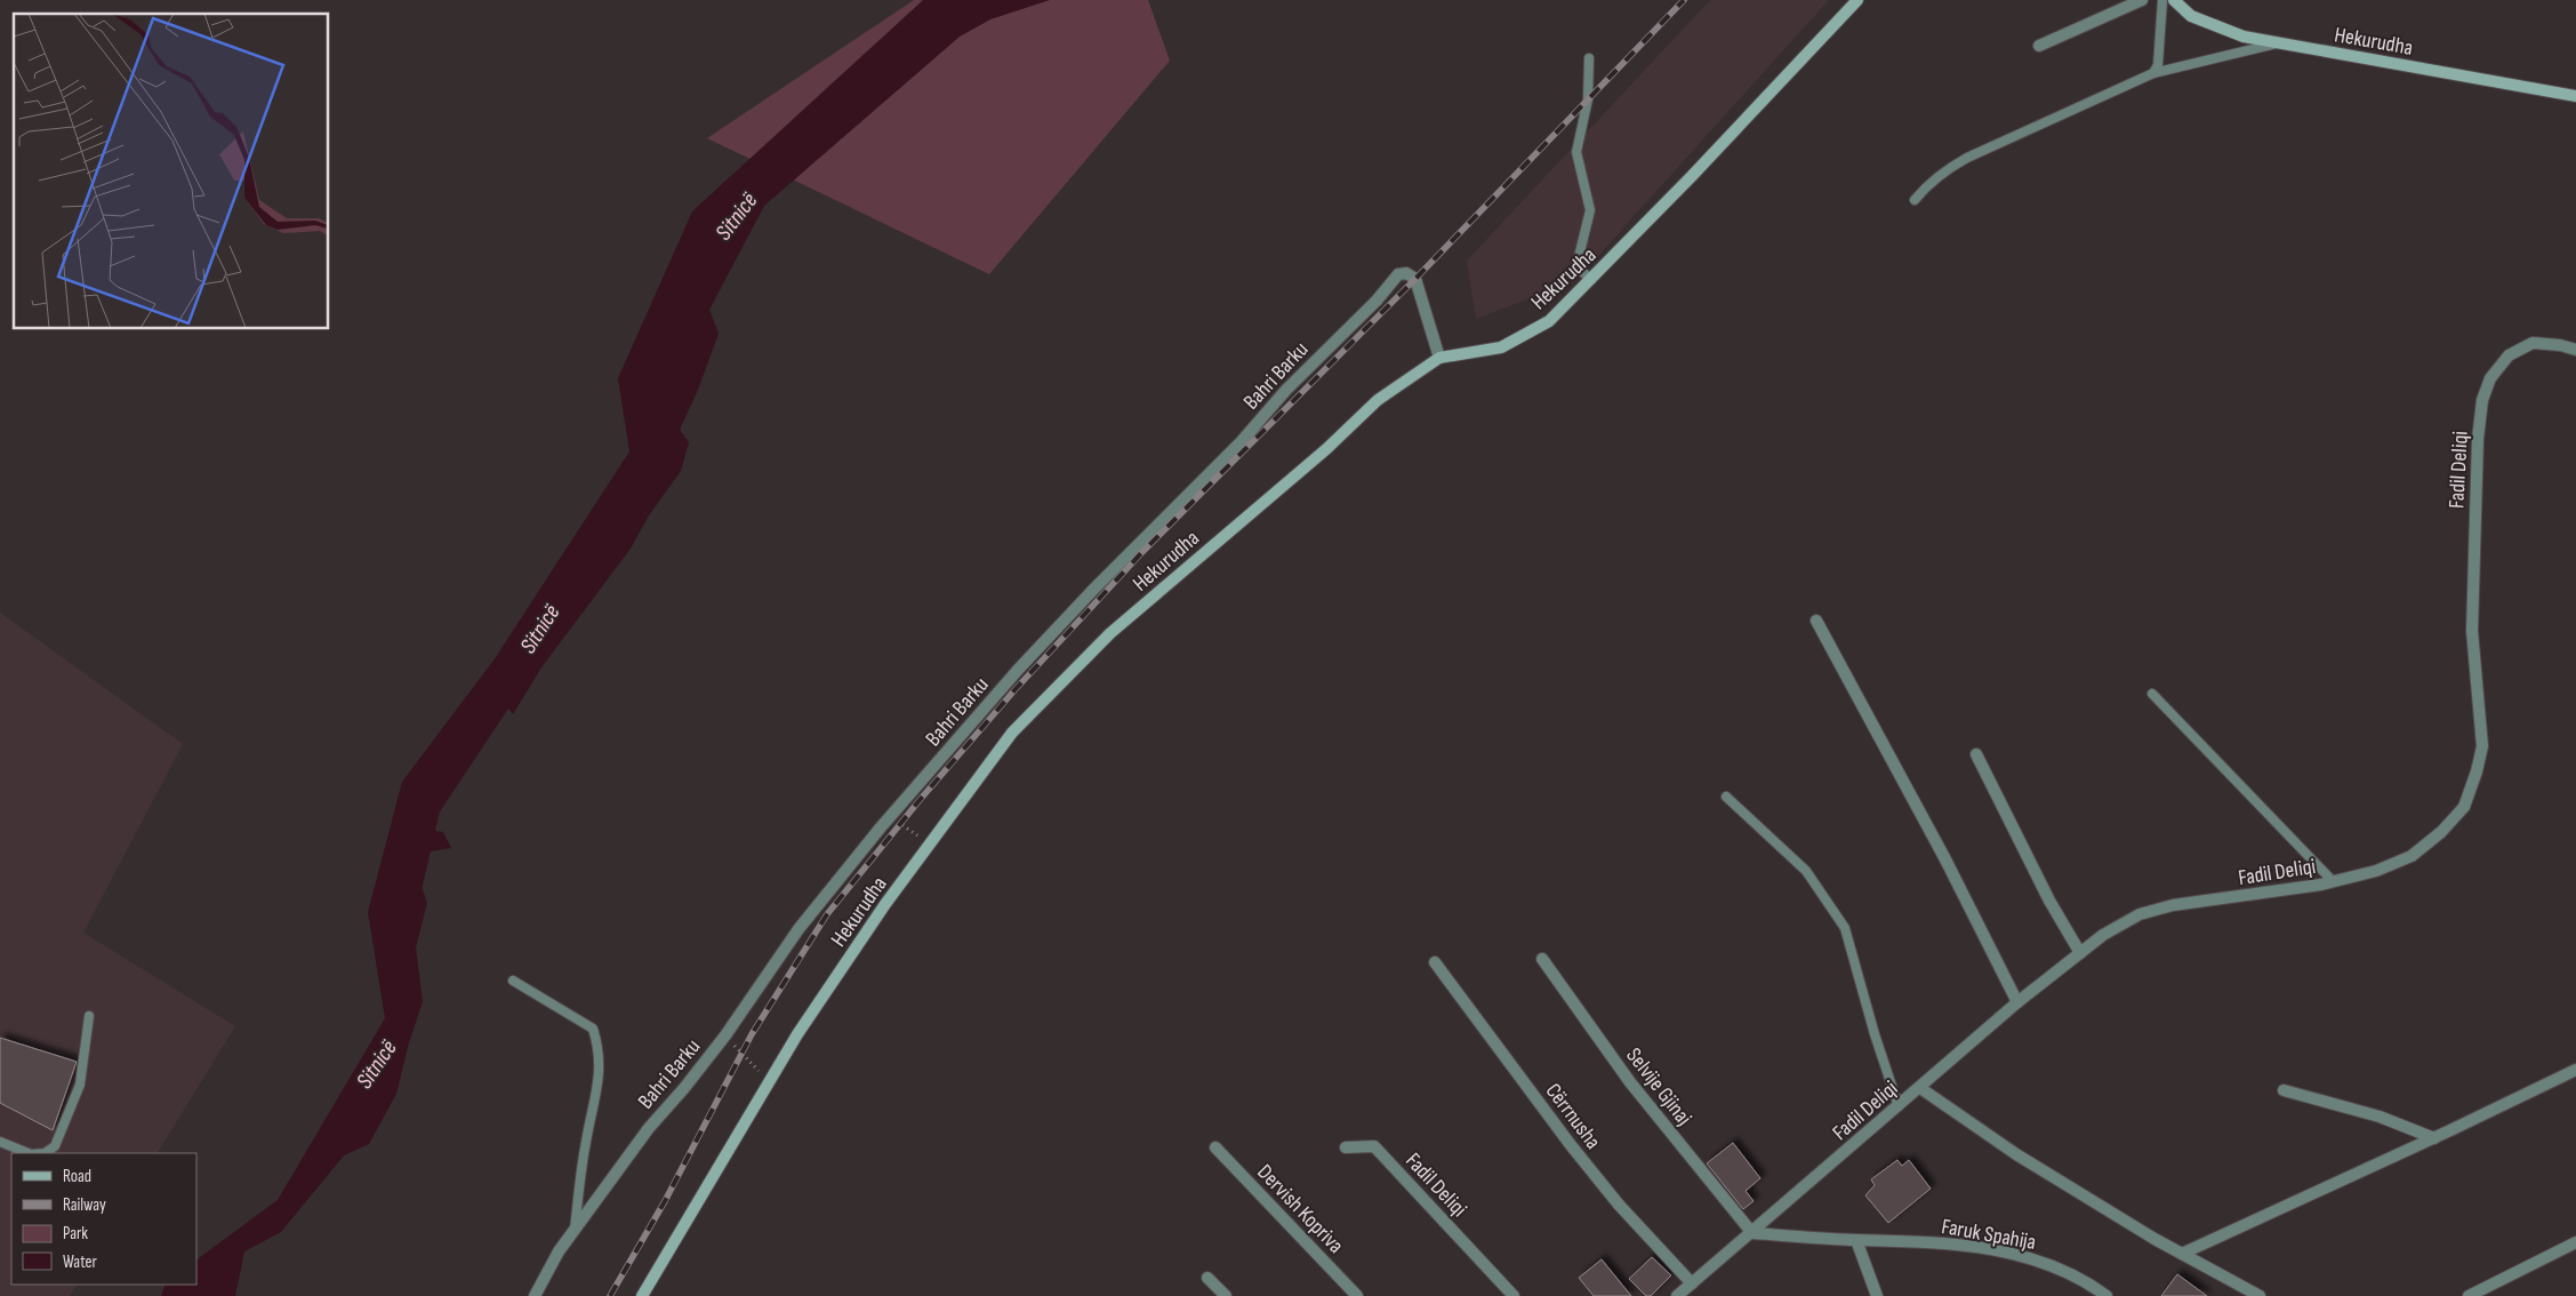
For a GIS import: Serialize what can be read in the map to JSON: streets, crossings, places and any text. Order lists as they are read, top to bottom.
{
  "streets": {
    "main road": ["Hekurudha"],
    "street": [
      "Bahri Barku",
      "Fadil Deliqi",
      "Selvije Gjinaj",
      "Cërrnusha",
      "Dervish Kopriva",
      "Faruk Spahija"
    ]
  },
  "crossings": [
    ["Hekurudha", "Bahri Barku"],
    ["Fadil Deliqi", "Selvije Gjinaj"],
    ["Fadil Deliqi", "Cërrnusha"],
    ["Fadil Deliqi", "Faruk Spahija"],
    ["Selvije Gjinaj", "Faruk Spahija"]
  ],
  "water": ["Sitnicë"],
  "legend": [
    "Road",
    "Railway",
    "Park",
    "Water"
  ]
}
